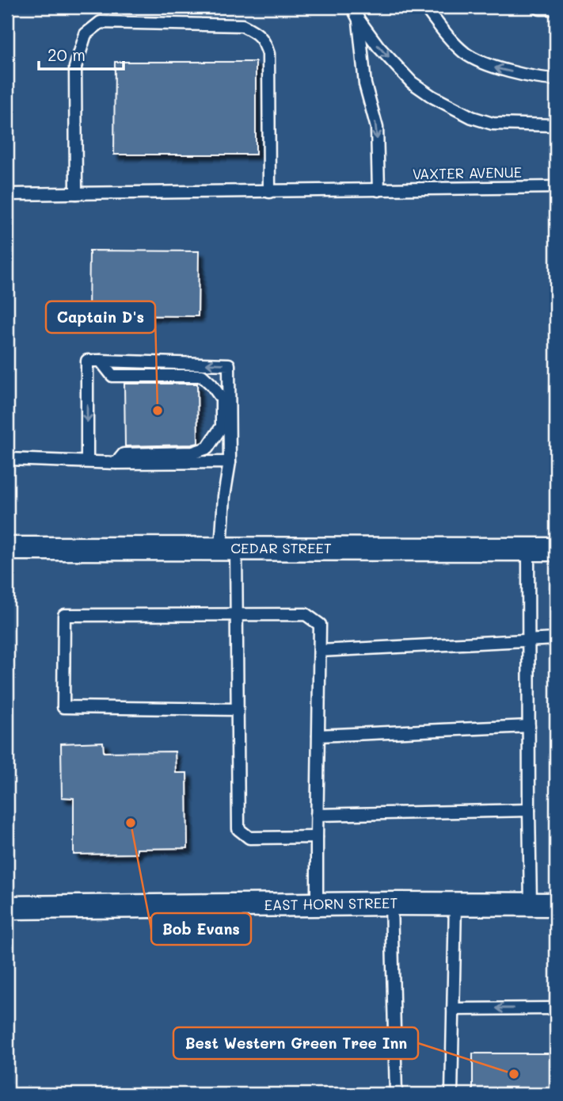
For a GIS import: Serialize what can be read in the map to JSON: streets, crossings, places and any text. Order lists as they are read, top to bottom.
{
  "streets": {
    "street": ["CEDAR STREET", "EAST HORN STREET"],
    "lane": ["VAXTER AVENUE"]
  },
  "places": ["Captain D's", "Bob Evans", "Best Western Green Tree Inn"],
  "scale_bar": "20 m"
}
